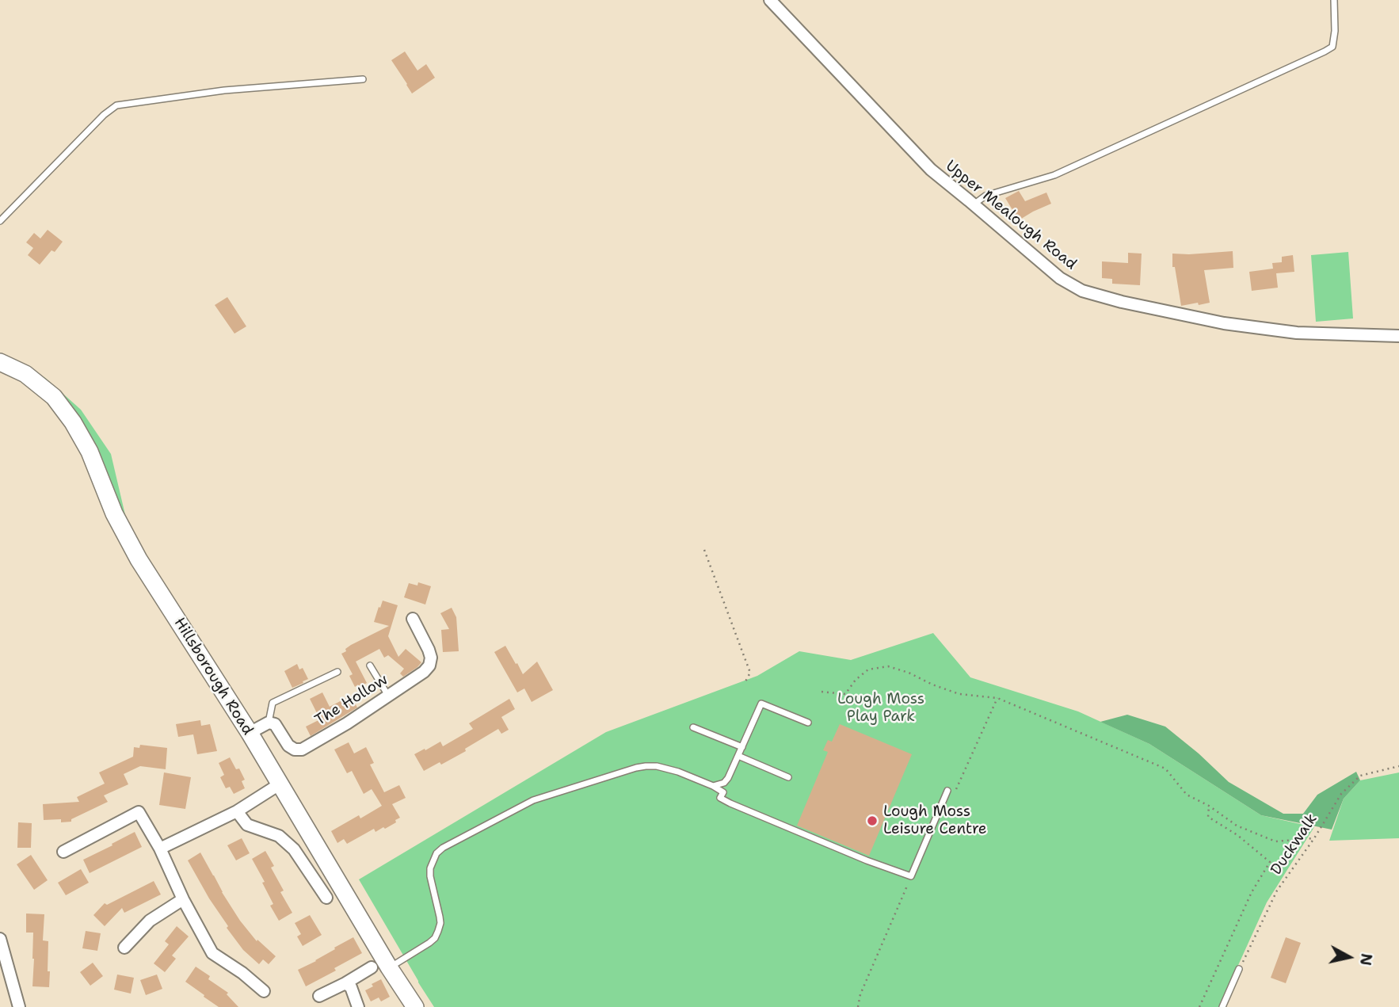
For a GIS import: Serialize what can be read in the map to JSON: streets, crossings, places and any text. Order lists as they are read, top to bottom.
{
  "streets": {
    "main road": ["Hillsborough Road"],
    "street": ["Upper Mealough Road", "The Hollow"],
    "path": ["Duckwalk"]
  },
  "parks": ["Lough Moss Play Park"],
  "places": ["Lough Moss Leisure Centre"],
  "north": "right"
}
